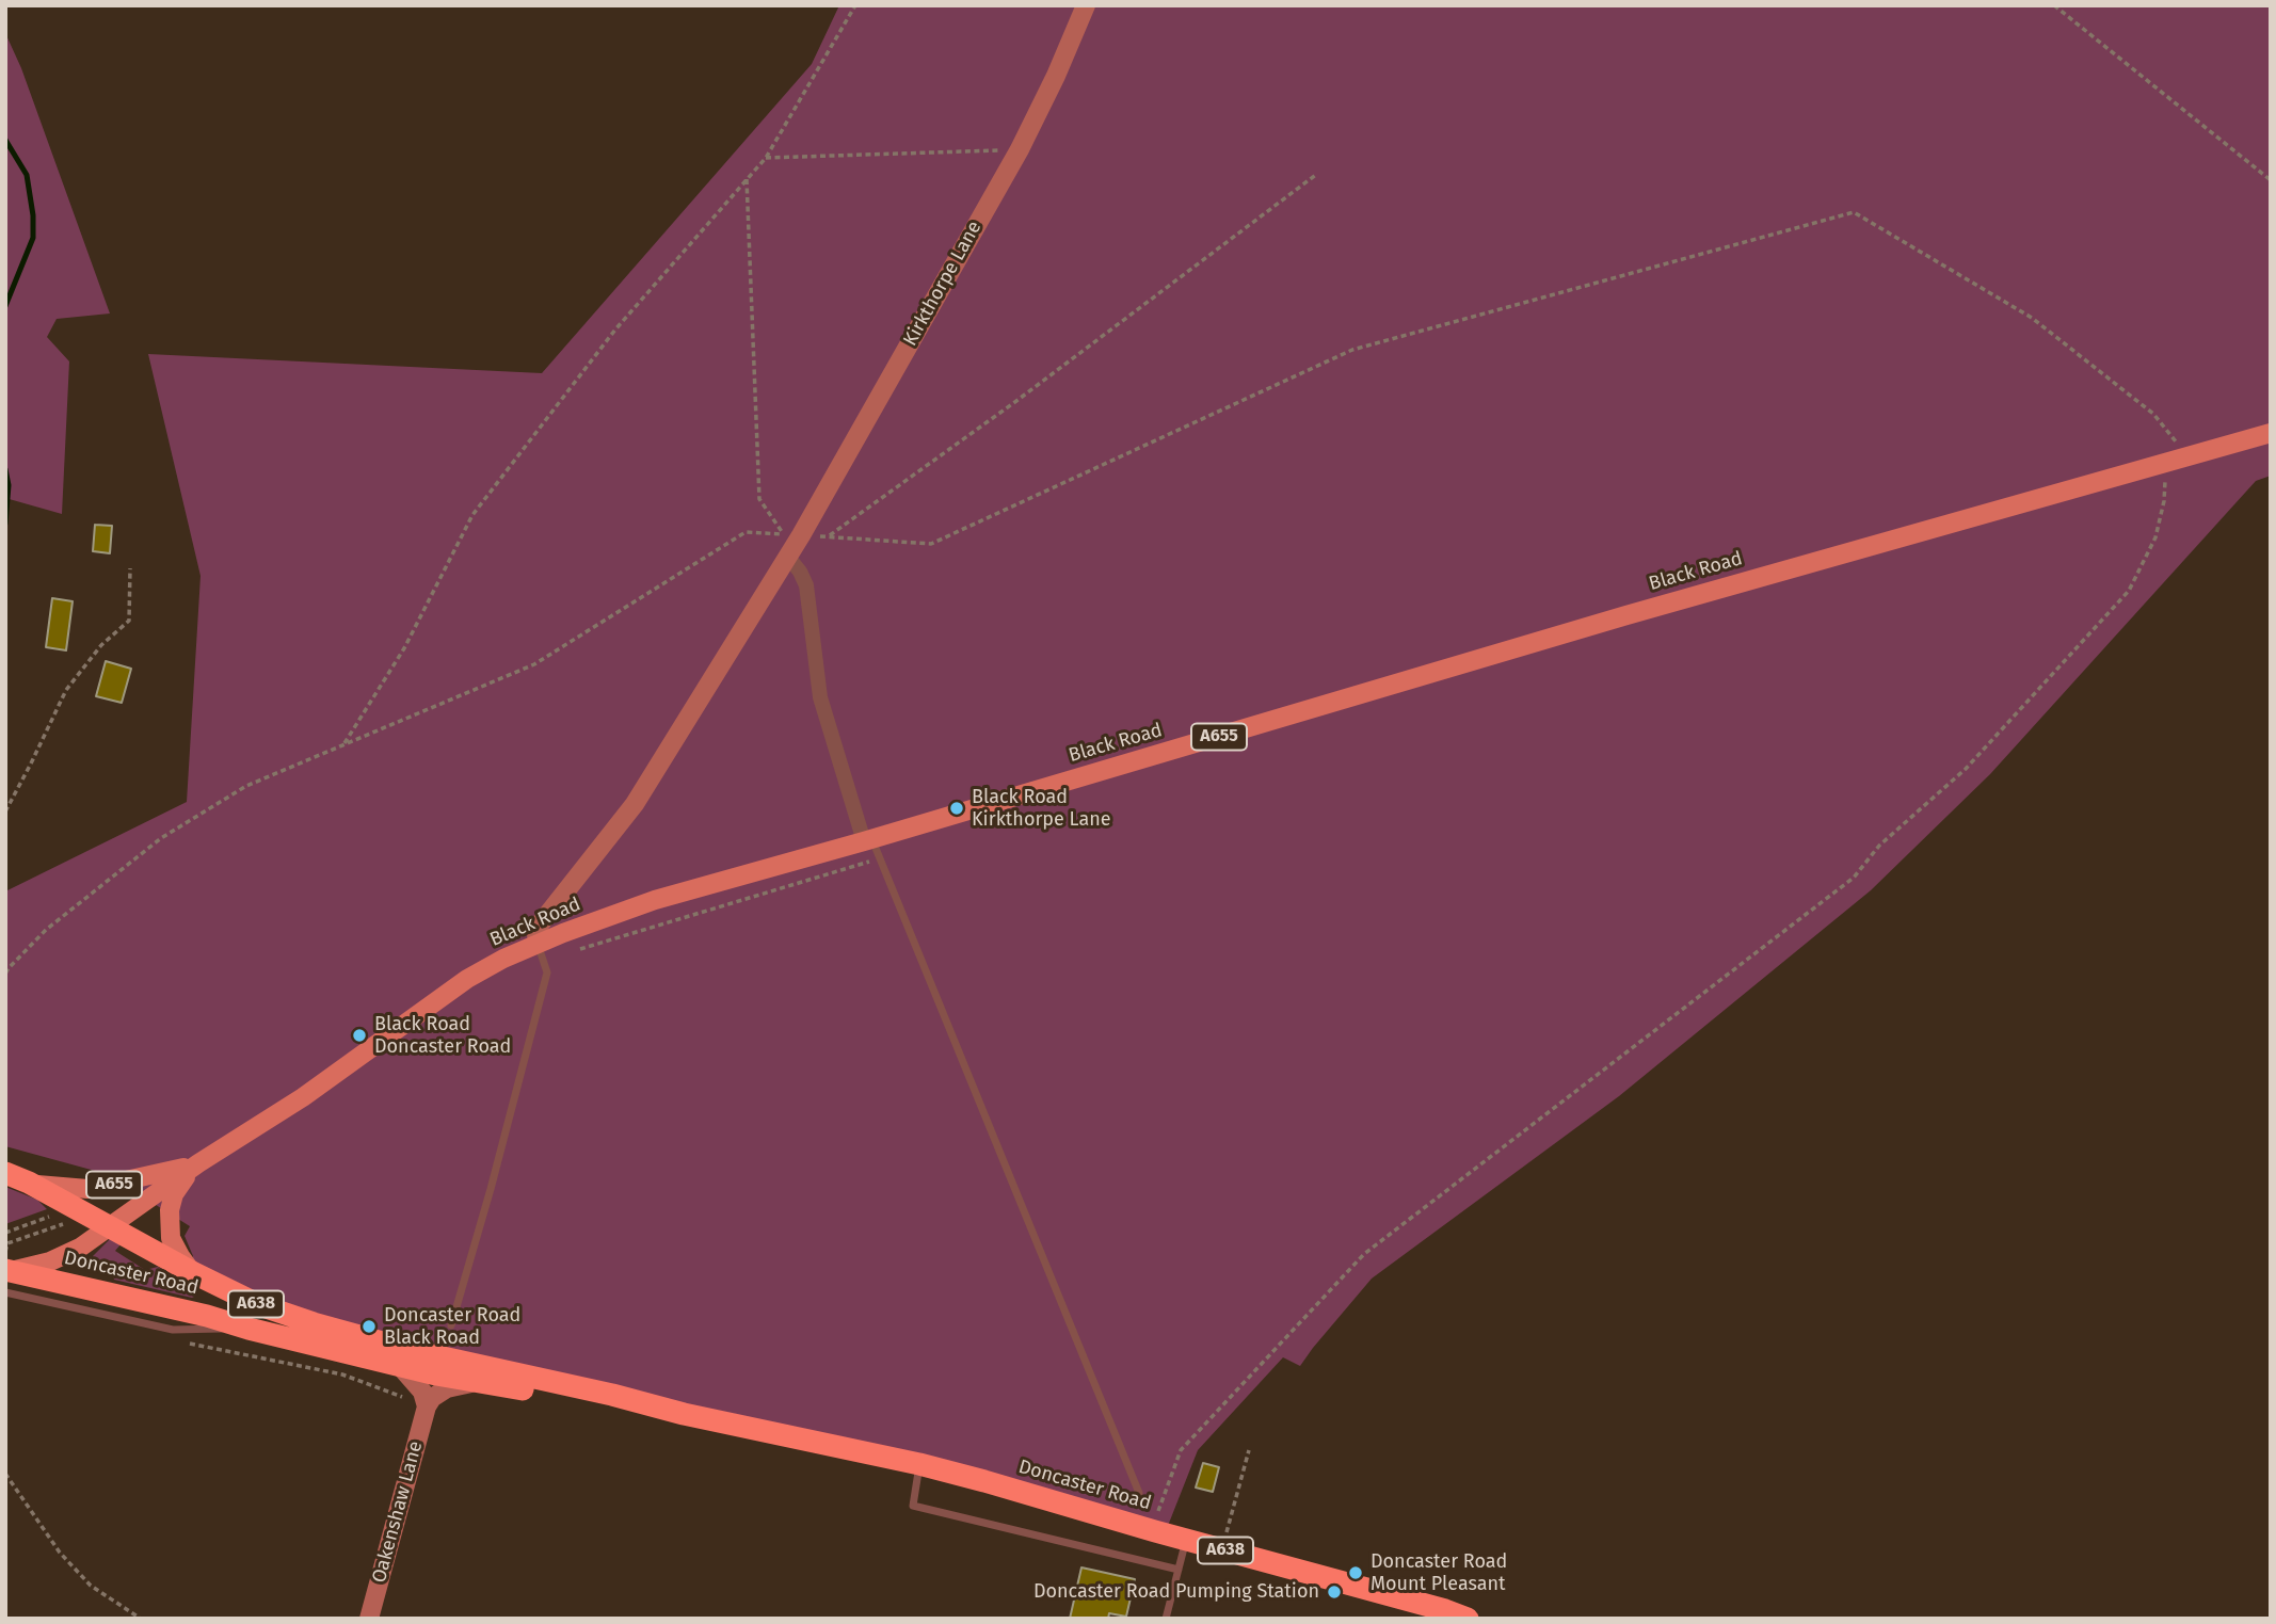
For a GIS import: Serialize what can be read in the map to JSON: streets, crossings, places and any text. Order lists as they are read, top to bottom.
{
  "streets": {
    "highway": ["Doncaster Road", "A638"],
    "main road": ["Black Road", "A655"],
    "street": ["Kirkthorpe Lane", "Oakenshaw Lane"]
  },
  "crossings": [
    ["Kirkthorpe Lane", "Black Road"],
    ["Black Road", "Doncaster Road"],
    ["Doncaster Road", "Oakenshaw Lane"]
  ],
  "places": [
    "Black Road Kirkthorpe Lane",
    "Black Road Doncaster Road",
    "Doncaster Road Black Road",
    "Doncaster Road Mount Pleasant",
    "Doncaster Road Pumping Station"
  ]
}
